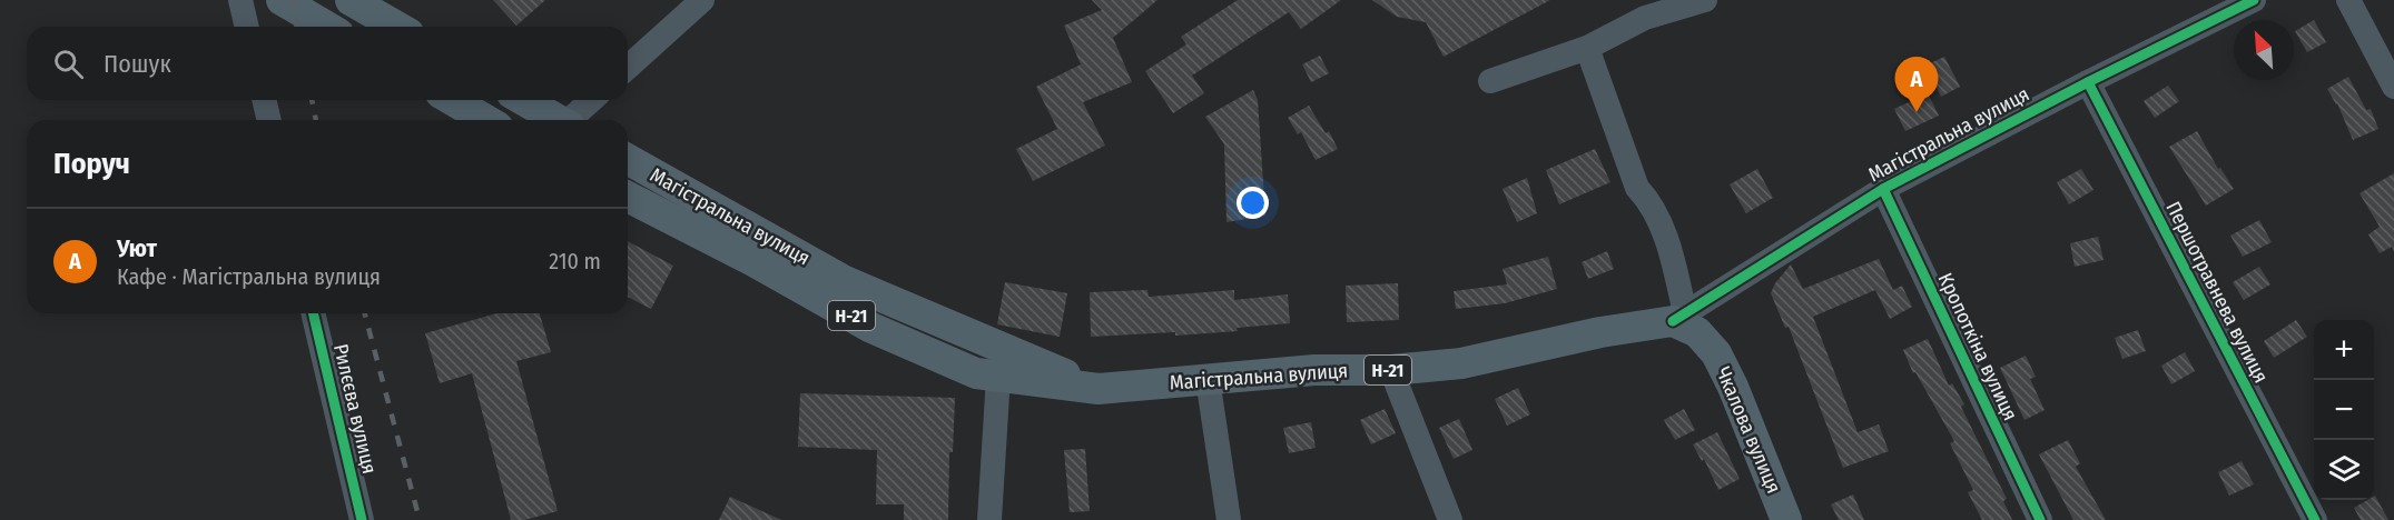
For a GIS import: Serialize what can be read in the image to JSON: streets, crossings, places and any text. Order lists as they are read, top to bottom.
{
  "streets": {
    "main road": ["Магістральна вулиця", "Н-21", "Чкалова вулиця"],
    "street": ["Першотравнева вулиця", "Кропоткіна вулиця", "Рилєєва вулиця"]
  },
  "crossings": [
    ["Магістральна вулиця", "Першотравнева вулиця"],
    ["Магістральна вулиця", "Кропоткіна вулиця"],
    ["Магістральна вулиця", "Чкалова вулиця"]
  ],
  "north": "top left",
  "page": {
    "search": "Пошук",
    "pins": "A",
    "heading": "Поруч",
    "list": [
      {
        "mark": "A",
        "name": "Уют",
        "note": "Кафе · Магістральна вулиця",
        "value": "210 m"
      }
    ],
    "map_buttons": ["+", "−"]
  }
}
